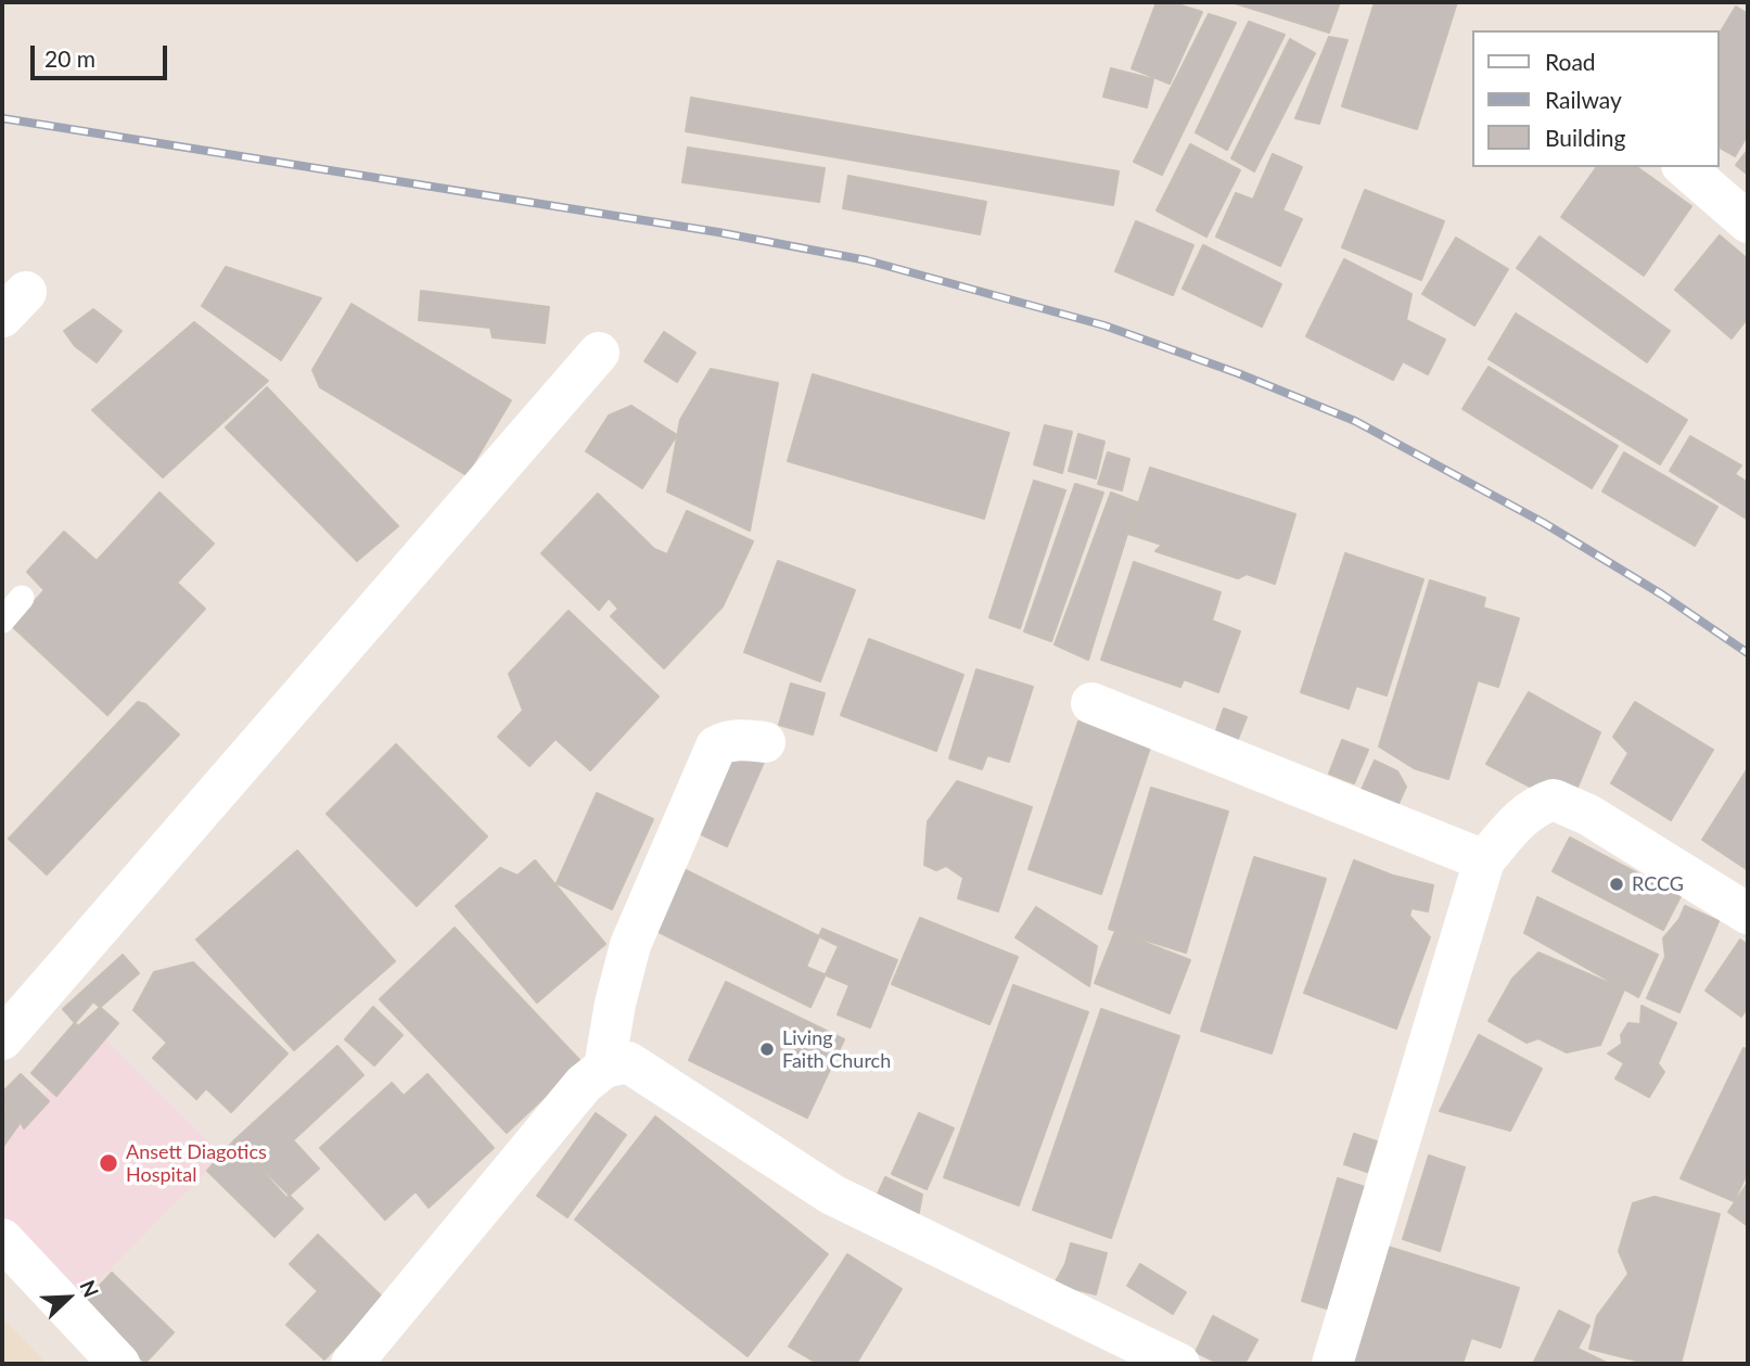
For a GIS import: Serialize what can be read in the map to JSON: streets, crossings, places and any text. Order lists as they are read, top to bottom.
{
  "places": ["RCCG", "Living Faith Church", "Ansett Diagotics Hospital"],
  "legend": ["Road", "Railway", "Building"],
  "scale_bar": "20 m",
  "north": "top right"
}
